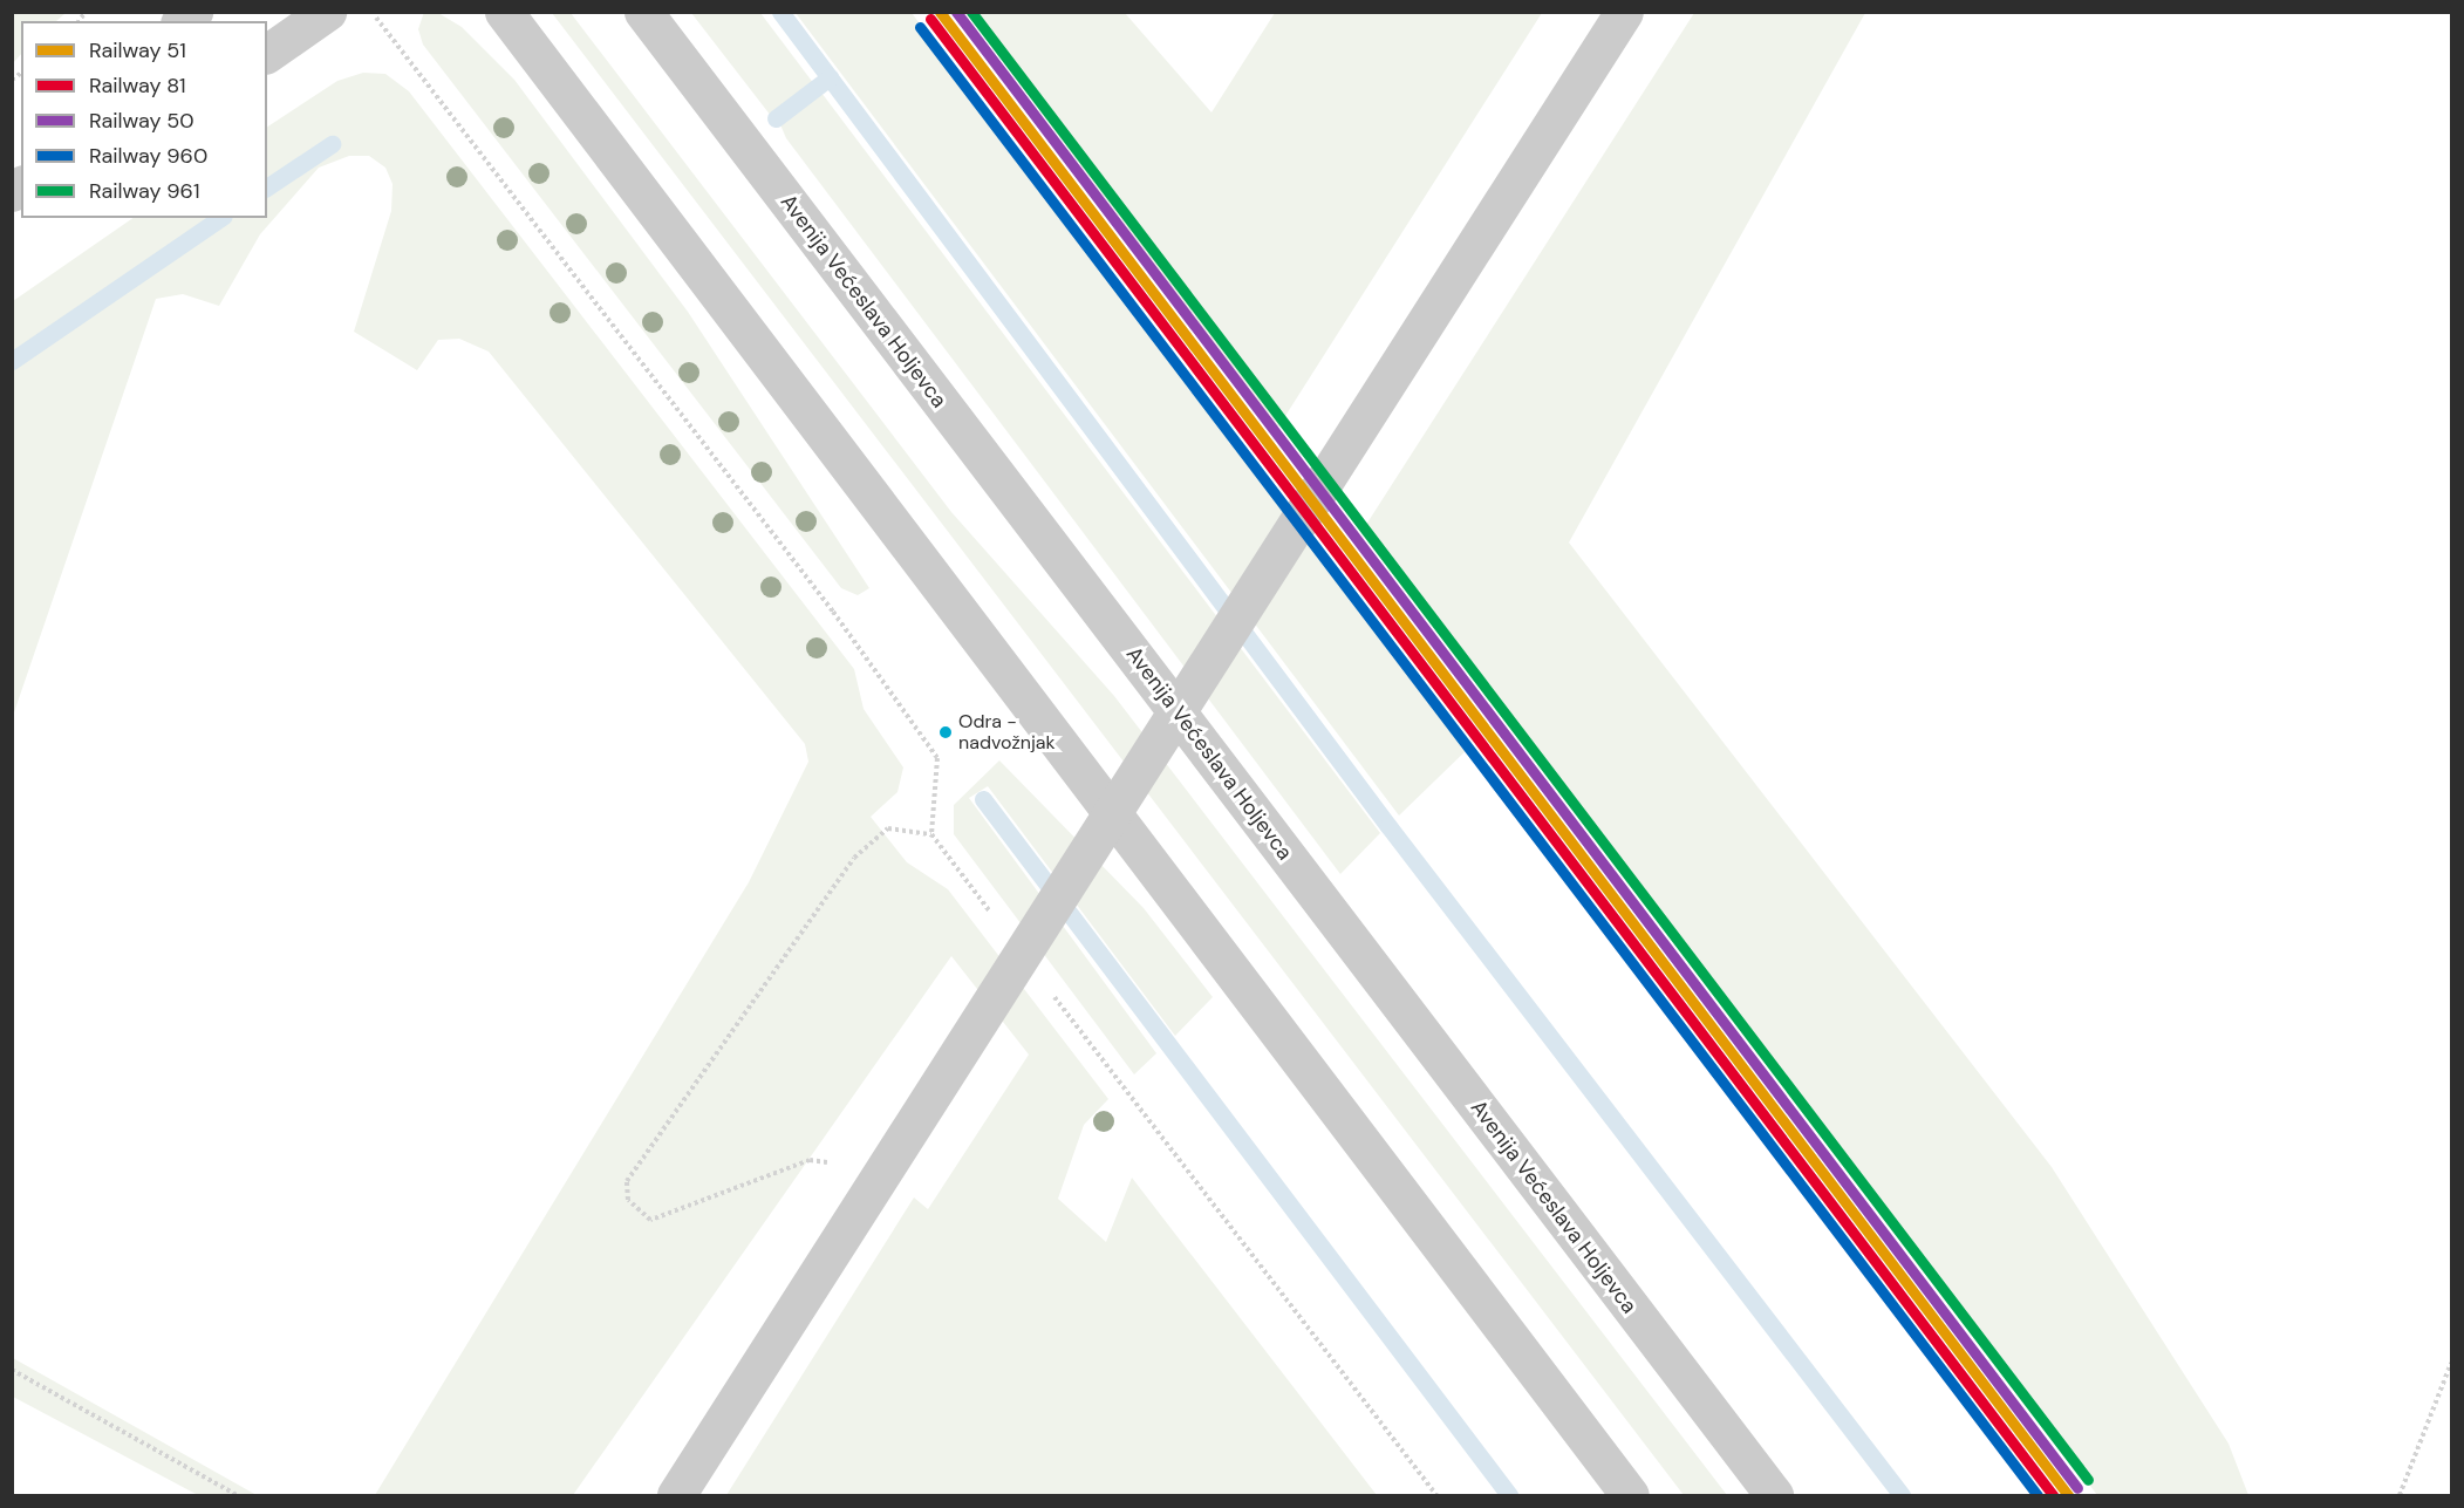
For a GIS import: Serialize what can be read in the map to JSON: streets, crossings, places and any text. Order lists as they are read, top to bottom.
{
  "streets": {
    "main road": ["Avenija Većeslava Holjevca"]
  },
  "places": ["Odra - nadvožnjak"],
  "lines": [
    "rail line 51",
    "rail line 50",
    "rail line 961",
    "rail line 81",
    "rail line 960"
  ],
  "legend": [
    "Railway 51",
    "Railway 81",
    "Railway 50",
    "Railway 960",
    "Railway 961"
  ]
}
